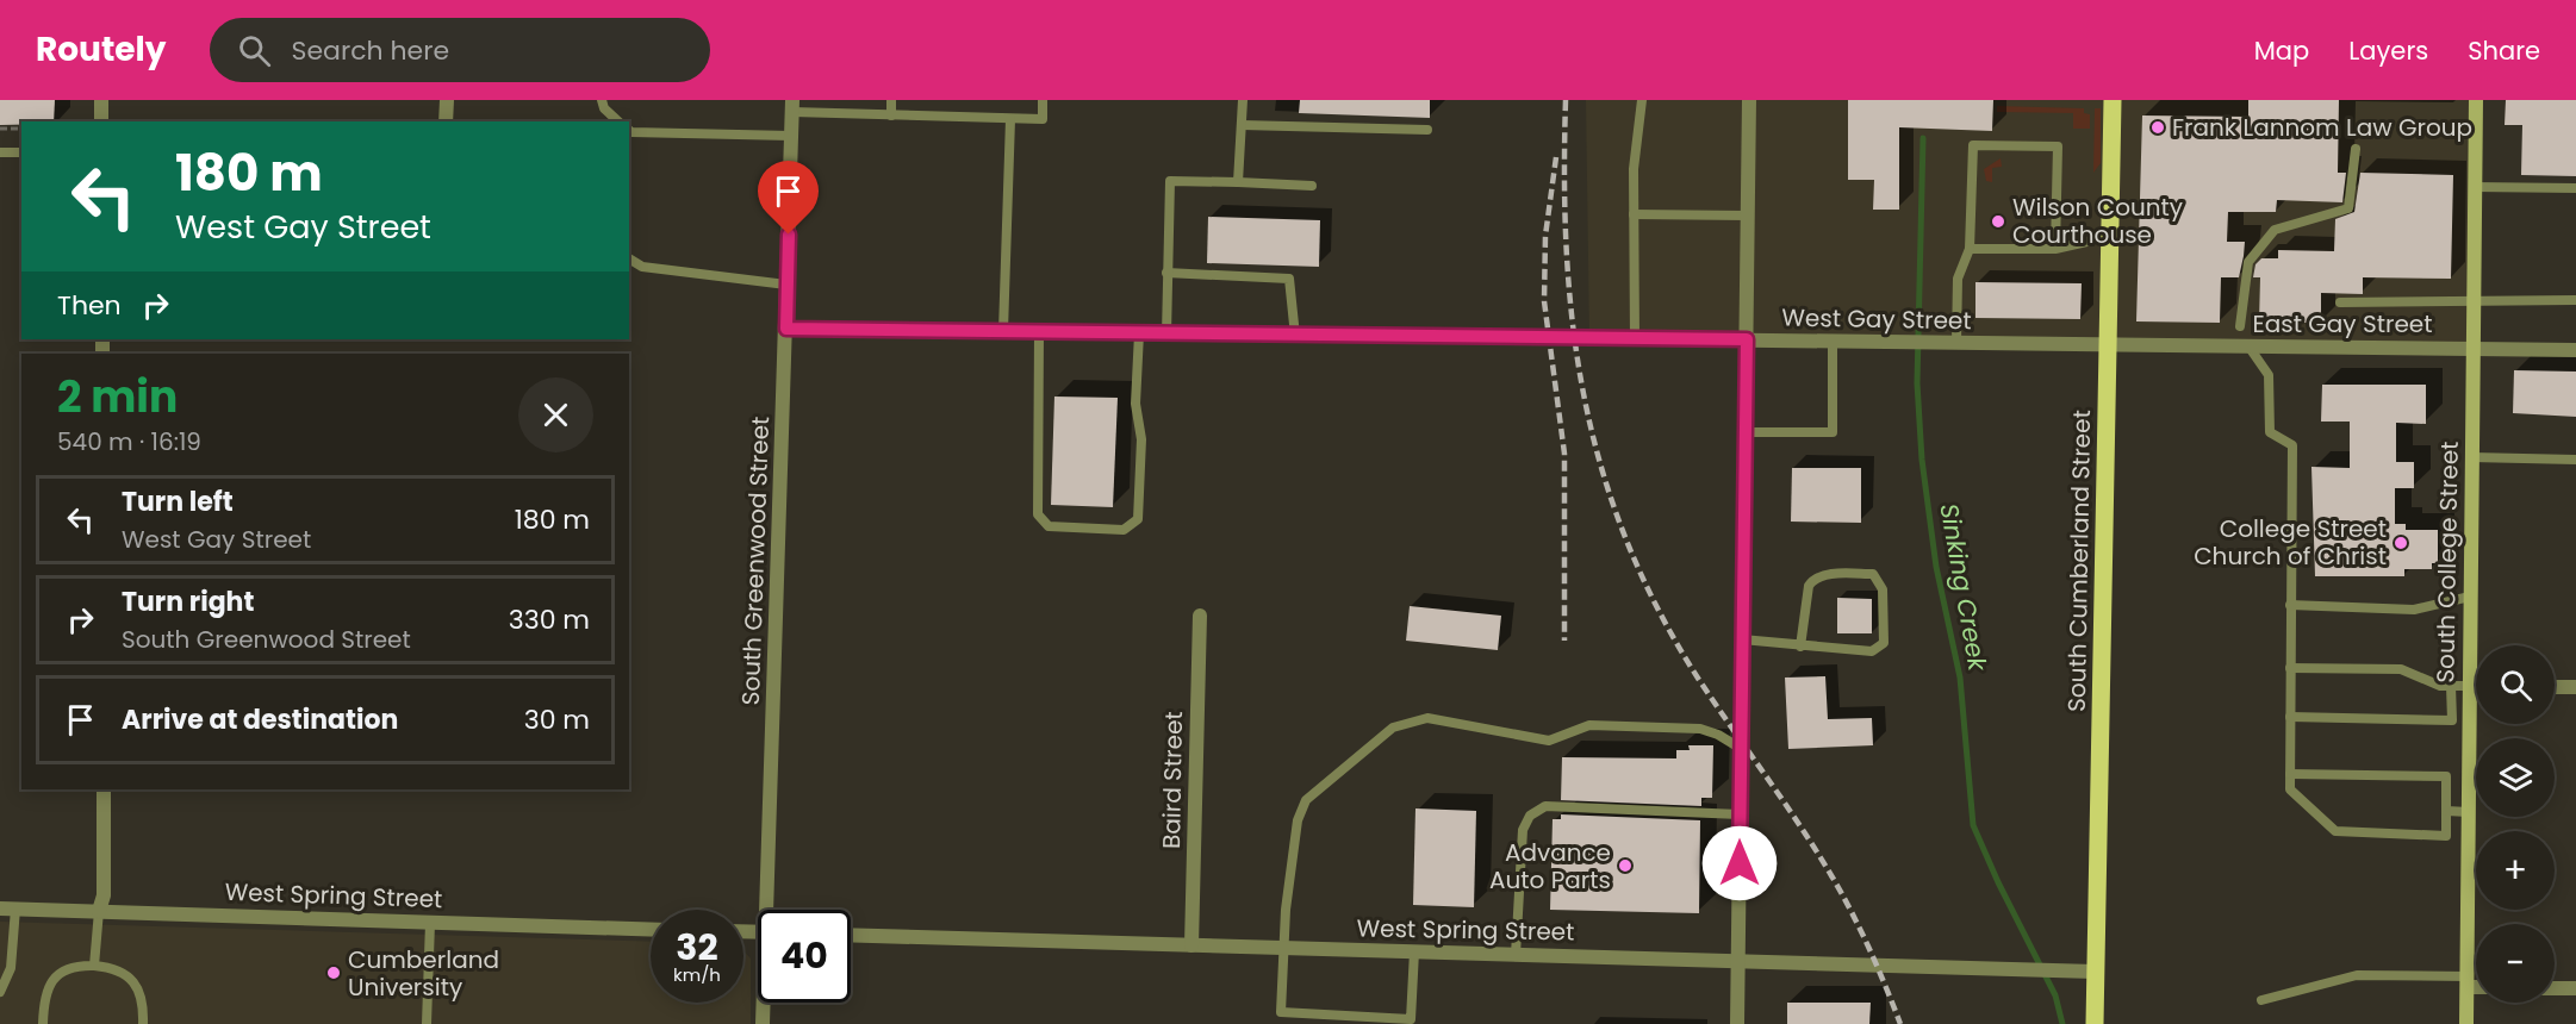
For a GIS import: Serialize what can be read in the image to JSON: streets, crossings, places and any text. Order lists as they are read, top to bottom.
{
  "streets": {
    "main road": ["South Cumberland Street", "South College Street"],
    "street": [
      "West Gay Street",
      "East Gay Street",
      "South Greenwood Street",
      "Baird Street",
      "West Spring Street"
    ]
  },
  "crossings": [
    ["West Gay Street", "East Gay Street"],
    ["West Gay Street", "South Greenwood Street"],
    ["West Gay Street", "South Cumberland Street"],
    ["East Gay Street", "South Cumberland Street"],
    ["East Gay Street", "South College Street"],
    ["South Cumberland Street", "West Spring Street"],
    ["Baird Street", "West Spring Street"]
  ],
  "water": ["Sinking Creek"],
  "places": [
    "Frank Lannom Law Group",
    "Wilson County Courthouse",
    "College Street Church of Christ",
    "Advance Auto Parts",
    "Cumberland University"
  ],
  "page": {
    "header": "Routely",
    "search": "Search here",
    "nav": ["Map", "Layers", "Share"],
    "turn": ["180 m", "West Gay Street"],
    "then": "Then",
    "heading": ["2 min", "540 m · 16:19"],
    "list": [
      {
        "name": "Turn left",
        "note": "West Gay Street",
        "value": "180 m"
      },
      {
        "name": "Turn right",
        "note": "South Greenwood Street",
        "value": "330 m"
      },
      {
        "name": "Arrive at destination",
        "value": "30 m"
      }
    ],
    "map_buttons": ["+", "−"],
    "speed": "32 km/h",
    "limit": "40"
  }
}
